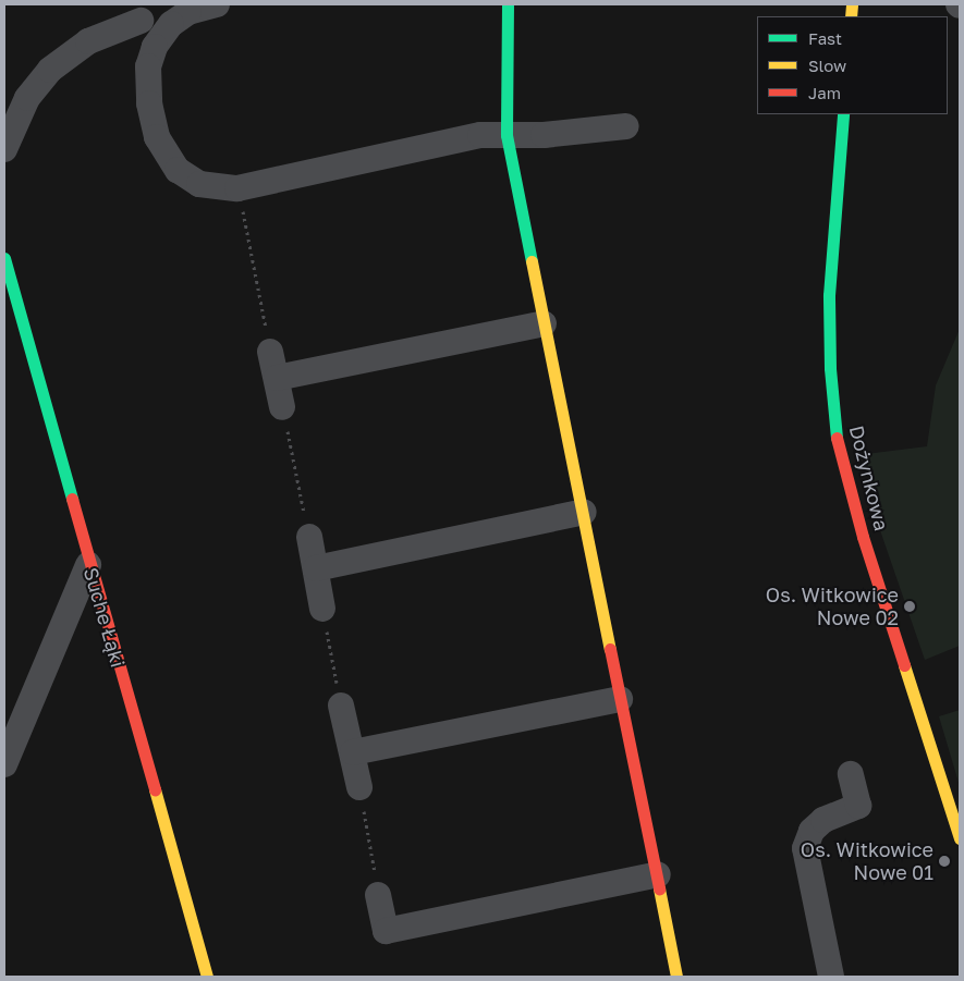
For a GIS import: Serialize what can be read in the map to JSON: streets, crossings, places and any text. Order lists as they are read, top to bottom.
{
  "streets": {
    "street": ["Dożynkowa", "Suche Łąki"]
  },
  "places": ["Os. Witkowice Nowe 02", "Os. Witkowice Nowe 01"],
  "legend": ["Fast", "Slow", "Jam"]
}
